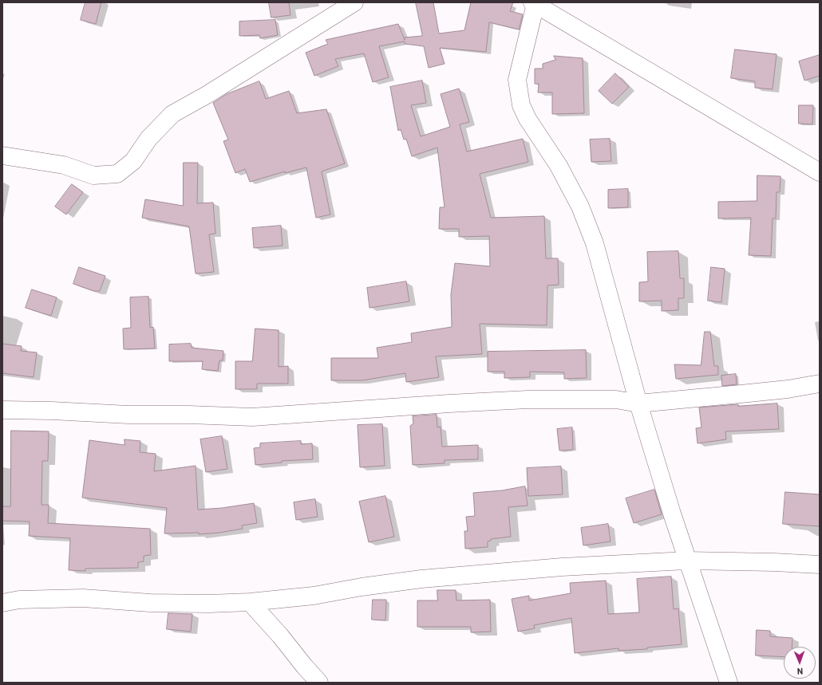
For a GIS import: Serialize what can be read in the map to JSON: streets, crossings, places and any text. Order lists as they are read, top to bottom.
{
  "north": "bottom"
}
